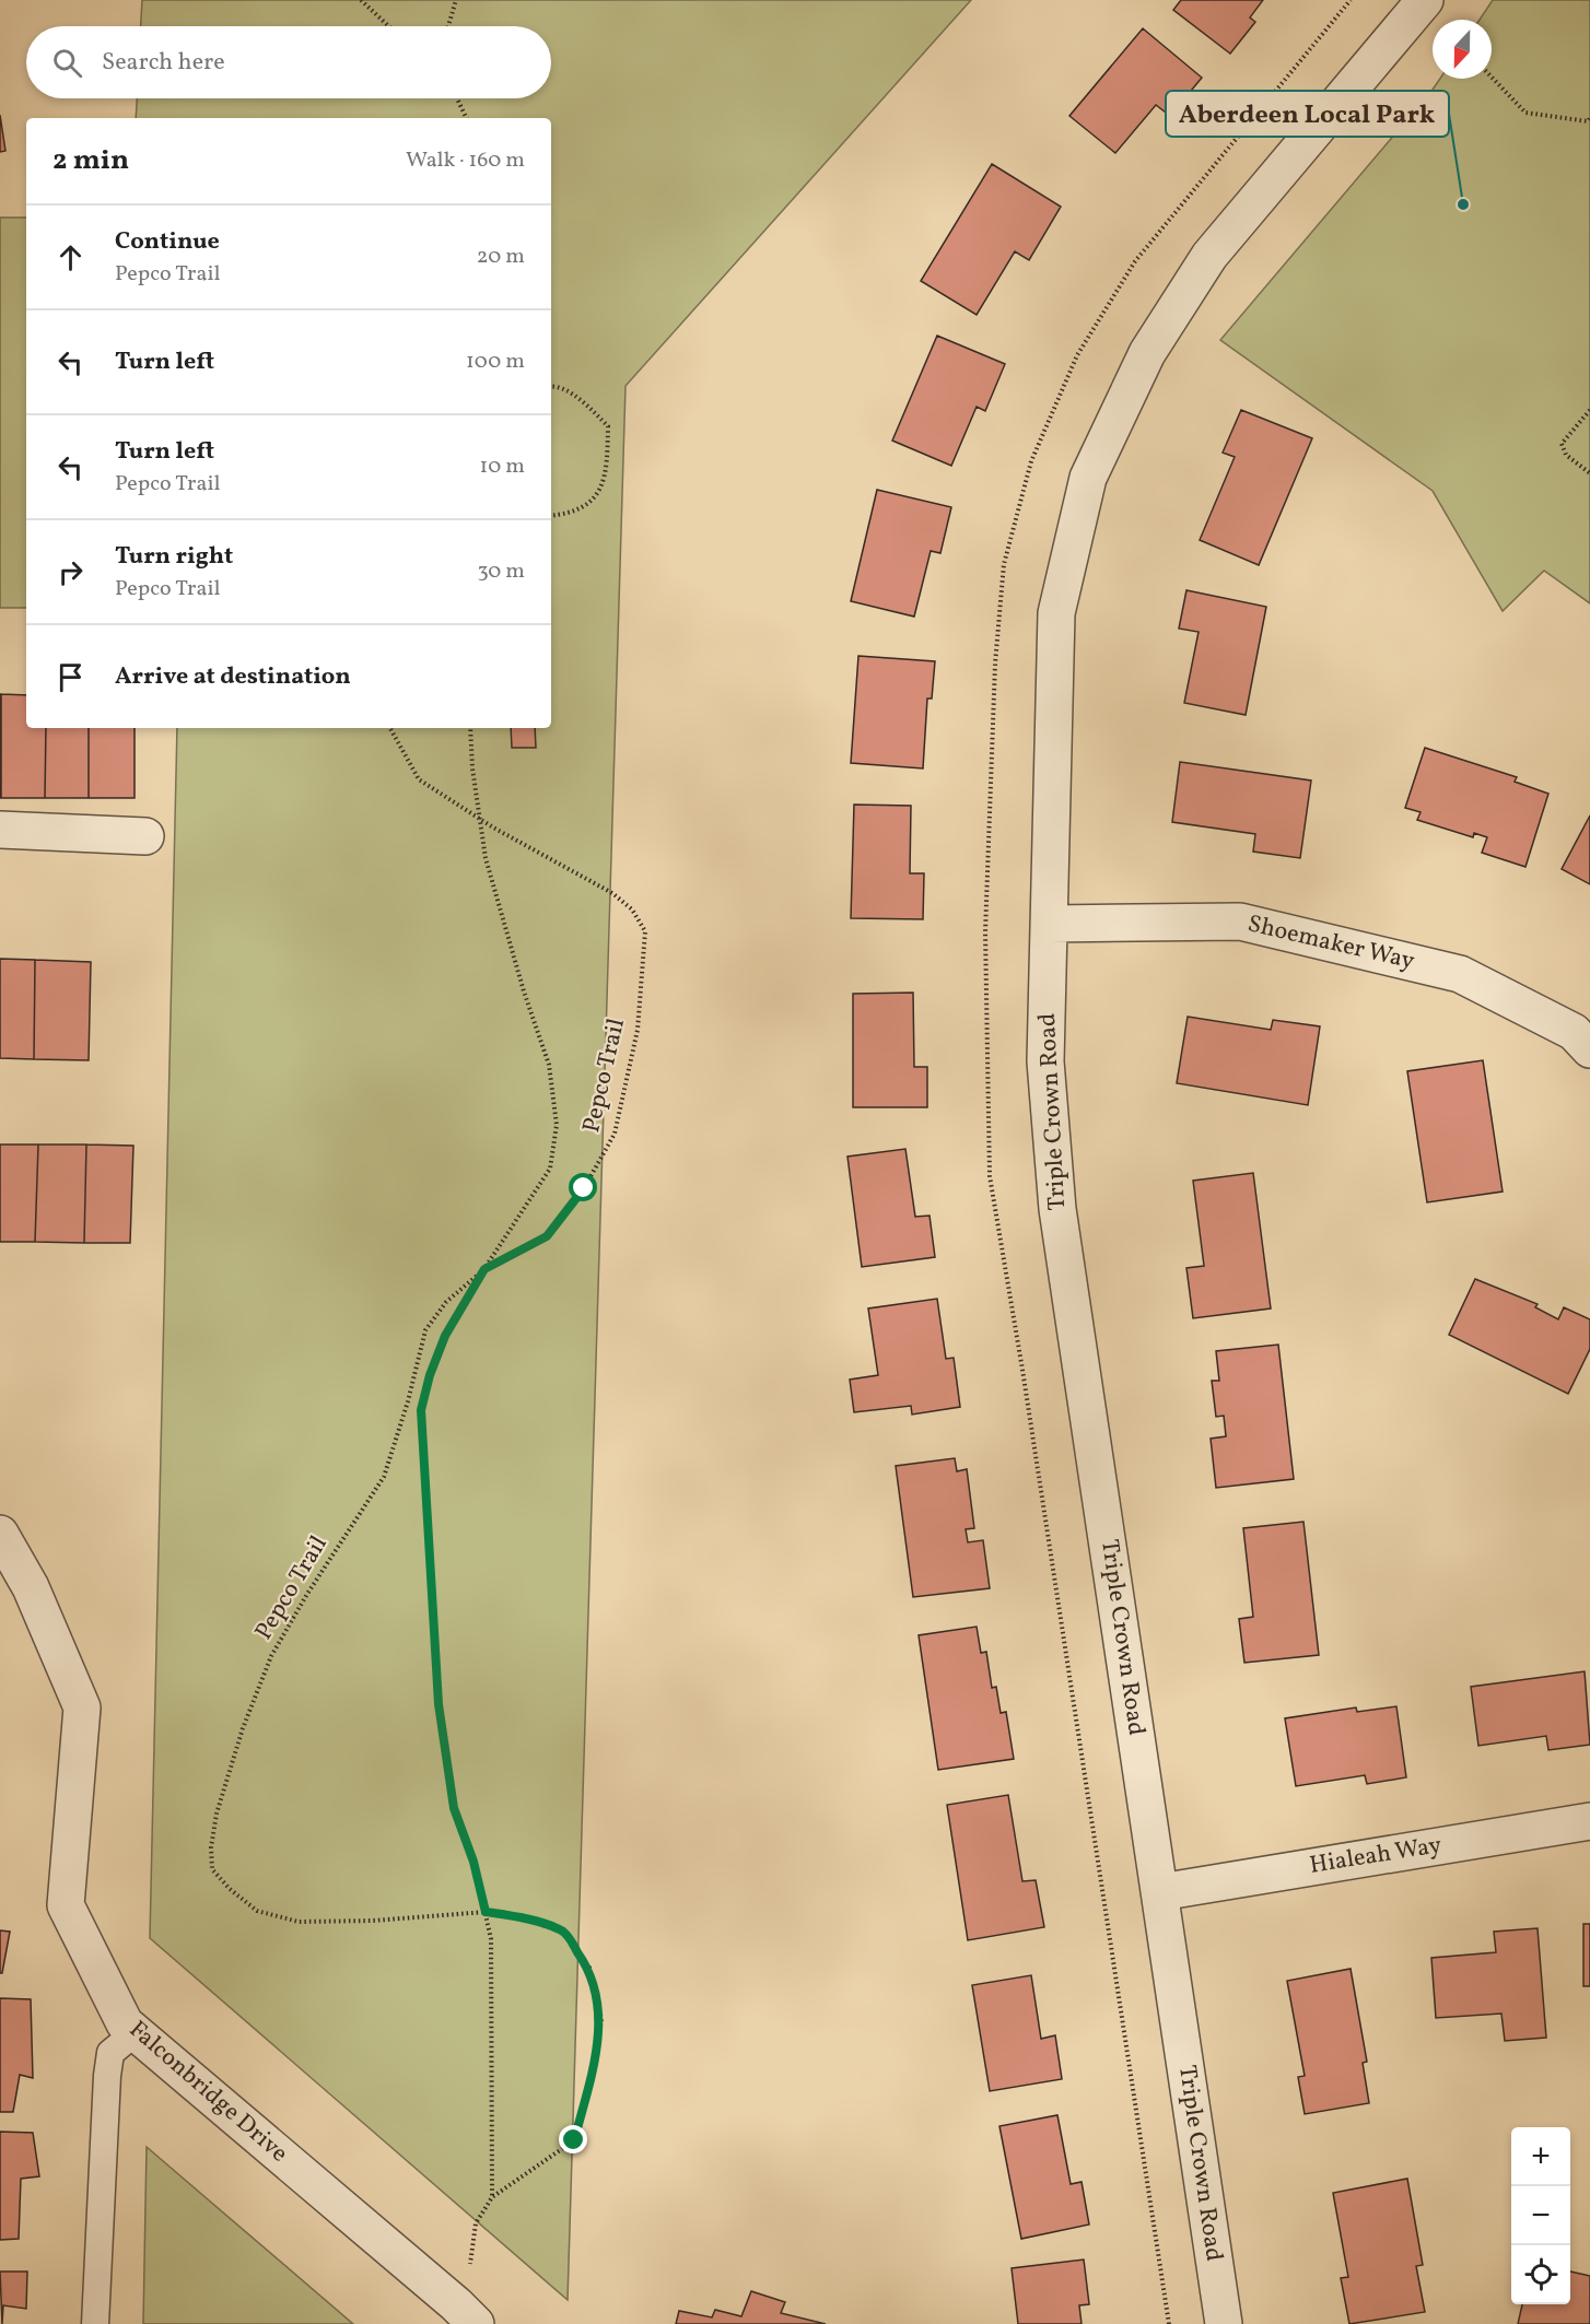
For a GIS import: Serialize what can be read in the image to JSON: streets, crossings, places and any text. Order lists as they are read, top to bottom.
{
  "streets": {
    "street": [
      "Shoemaker Way",
      "Triple Crown Road",
      "Hialeah Way",
      "Falconbridge Drive"
    ],
    "path": ["Pepco Trail"]
  },
  "crossings": [
    ["Shoemaker Way", "Triple Crown Road"],
    ["Pepco Trail", "Falconbridge Drive"],
    ["Triple Crown Road", "Hialeah Way"]
  ],
  "places": ["Aberdeen Local Park"],
  "north": "bottom",
  "page": {
    "search": "Search here",
    "heading": ["2 min", "Walk · 160 m"],
    "list": [
      ["Continue", "Pepco Trail", "20 m"],
      ["Turn left", "100 m"],
      ["Turn left", "Pepco Trail", "10 m"],
      ["Turn right", "Pepco Trail", "30 m"],
      "Arrive at destination"
    ],
    "map_buttons": ["+", "−"]
  }
}
